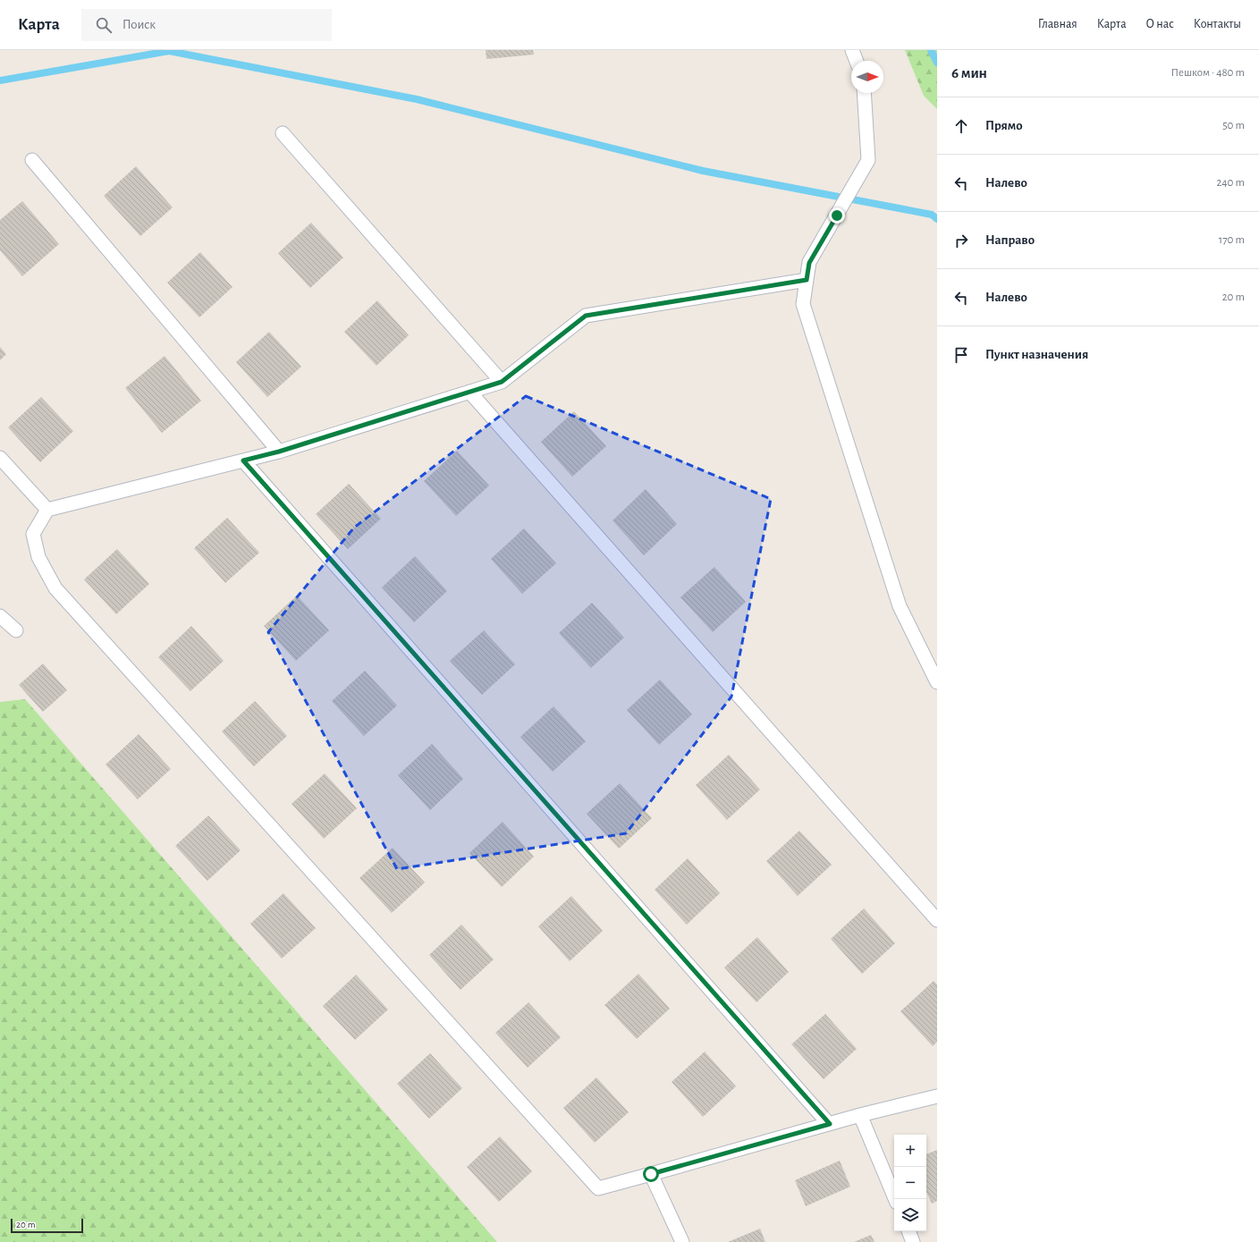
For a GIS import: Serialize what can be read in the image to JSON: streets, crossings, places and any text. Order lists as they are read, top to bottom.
{
  "scale_bar": "20 m",
  "north": "right",
  "page": {
    "header": "Карта",
    "search": "Поиск",
    "nav": [
      "Главная",
      "Карта",
      "О нас",
      "Контакты"
    ],
    "heading": ["6 мин", "Пешком · 480 m"],
    "list": [
      ["Прямо", "50 m"],
      ["Налево", "240 m"],
      ["Направо", "170 m"],
      ["Налево", "20 m"],
      "Пункт назначения"
    ],
    "map_buttons": ["+", "−"],
    "scale": "20 m"
  }
}
